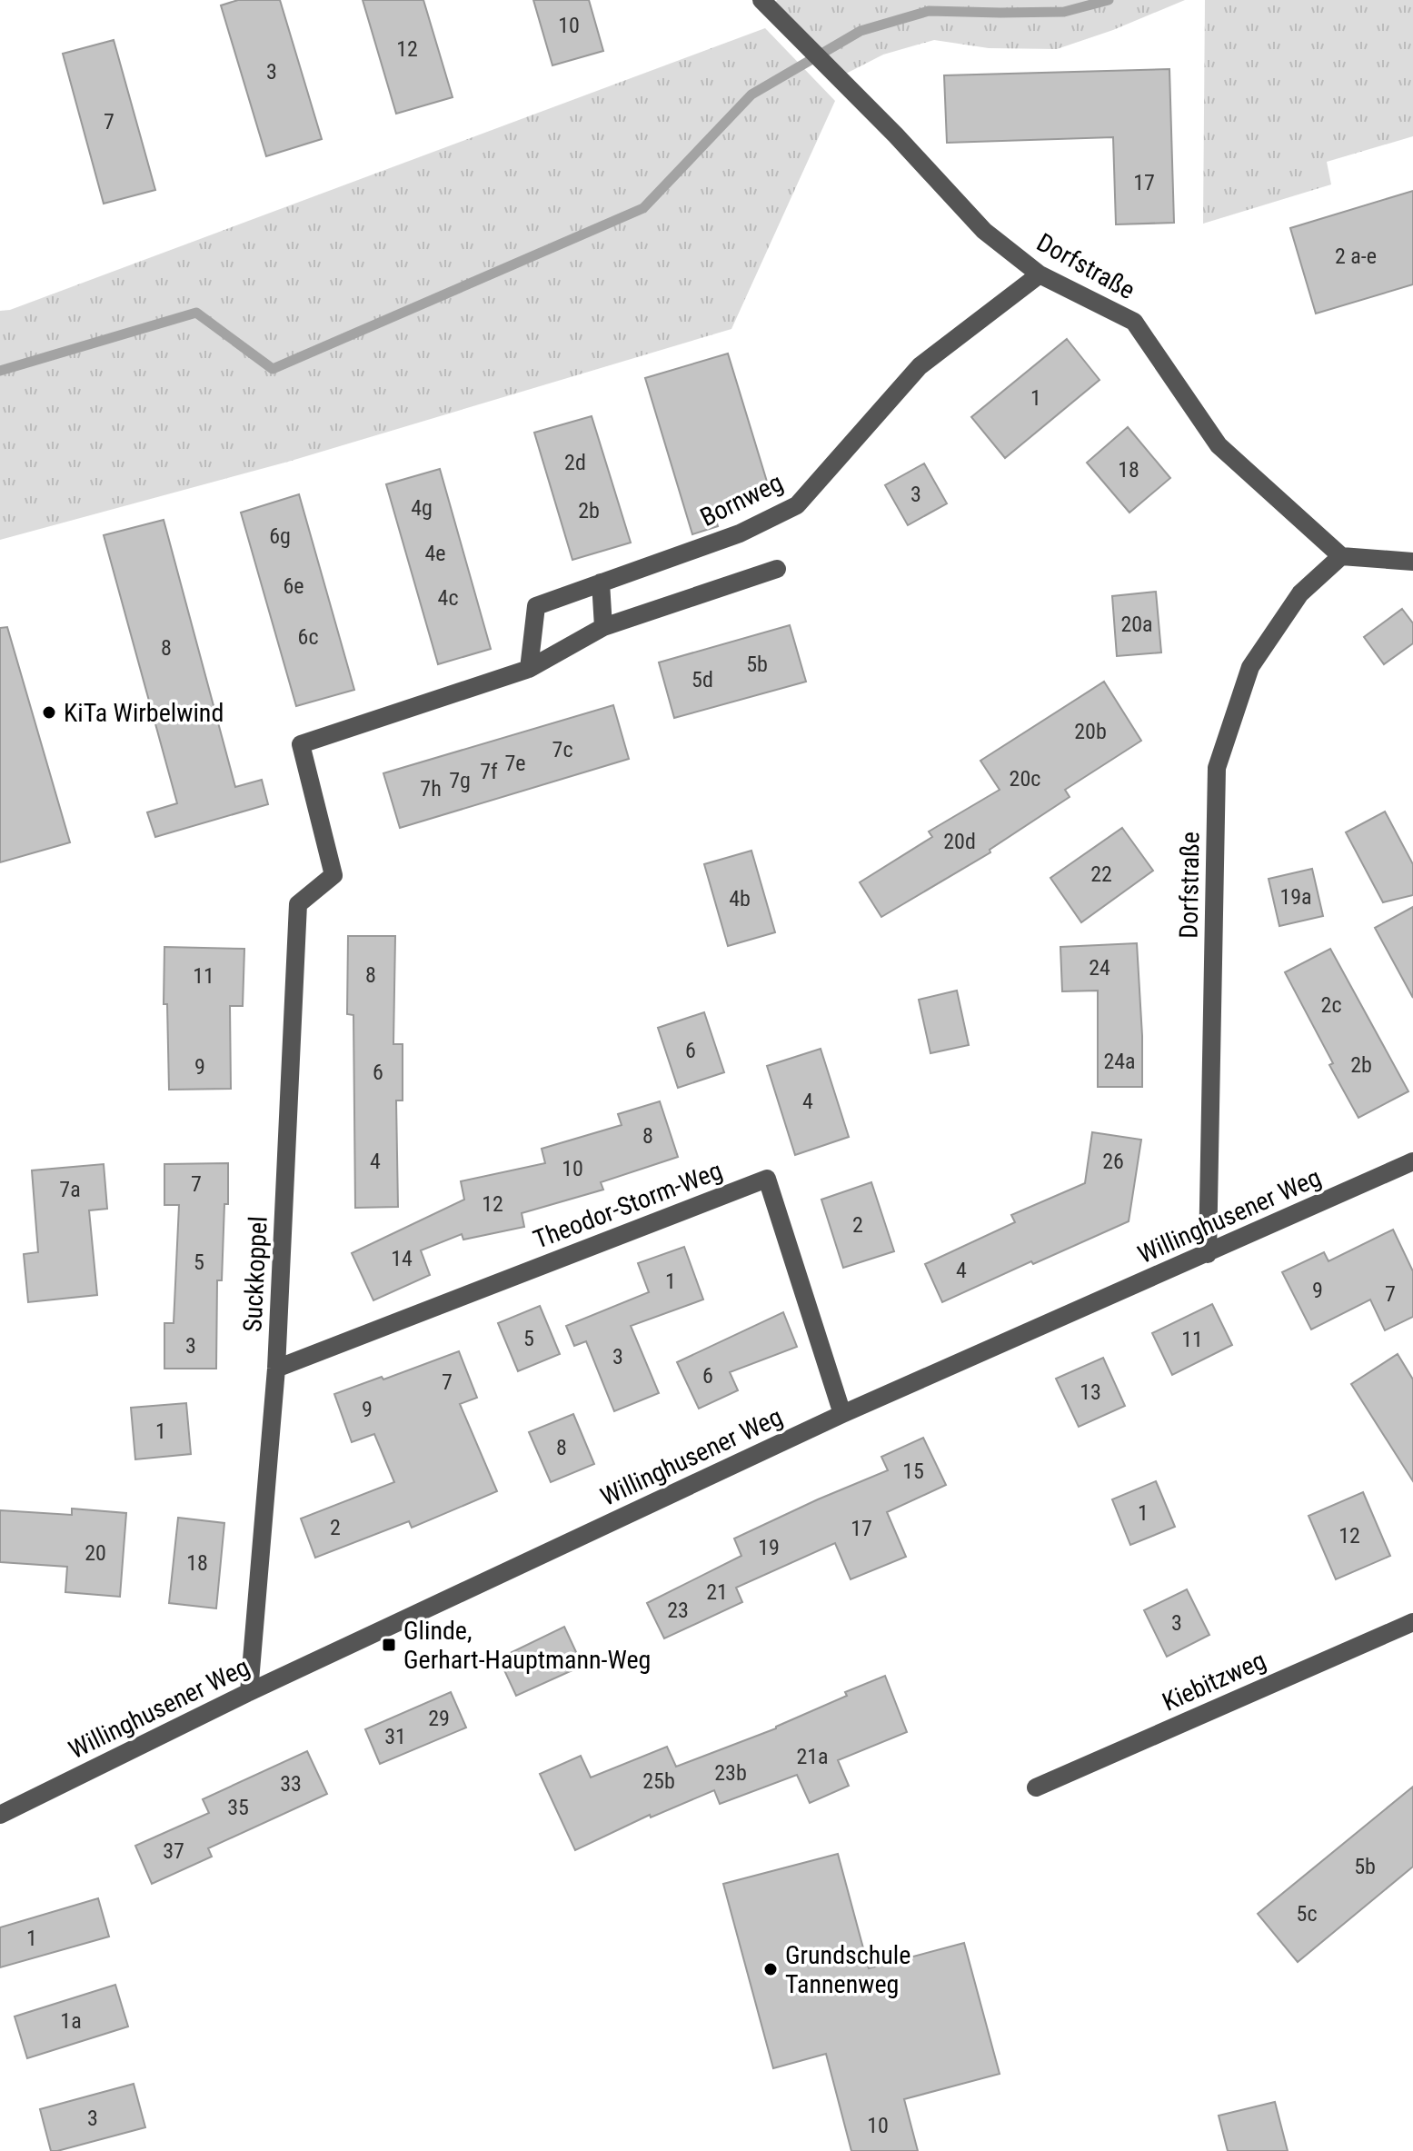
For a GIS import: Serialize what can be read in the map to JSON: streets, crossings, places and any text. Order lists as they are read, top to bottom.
{
  "streets": {
    "street": [
      "Dorfstraße",
      "Bornweg",
      "Theodor-Storm-Weg",
      "Willinghusener Weg",
      "Suckkoppel",
      "Kiebitzweg"
    ]
  },
  "crossings": [
    ["Dorfstraße", "Bornweg"],
    ["Dorfstraße", "Willinghusener Weg"],
    ["Bornweg", "Suckkoppel"],
    ["Theodor-Storm-Weg", "Willinghusener Weg"],
    ["Theodor-Storm-Weg", "Suckkoppel"],
    ["Willinghusener Weg", "Suckkoppel"]
  ],
  "places": {
    "other": ["KiTa Wirbelwind", "Grundschule Tannenweg"],
    "transit": ["Glinde, Gerhart-Hauptmann-Weg"]
  },
  "house_numbers": [
    "10",
    "12",
    "3",
    "7",
    "17",
    "2 a-e",
    "1",
    "2d",
    "18",
    "3",
    "4g",
    "2b",
    "6g",
    "4e",
    "6e",
    "4c",
    "20a",
    "6c",
    "8",
    "5b",
    "5d",
    "20b",
    "7c",
    "7e",
    "7f",
    "20c",
    "7g",
    "7h",
    "20d",
    "22",
    "19a",
    "4b",
    "24",
    "8",
    "11",
    "2c",
    "6",
    "24a",
    "2b",
    "9",
    "6",
    "4",
    "8",
    "4",
    "26",
    "10",
    "7",
    "7a",
    "12",
    "2",
    "14",
    "5",
    "4",
    "1",
    "9",
    "7",
    "5",
    "11",
    "3",
    "3",
    "6",
    "7",
    "13",
    "9",
    "1",
    "8",
    "15",
    "1",
    "2",
    "17",
    "12",
    "19",
    "20",
    "18",
    "21",
    "23",
    "3",
    "29",
    "31",
    "21a",
    "23b",
    "25b",
    "33",
    "35",
    "37",
    "5b",
    "5c",
    "1",
    "1a",
    "3",
    "10"
  ]
}
